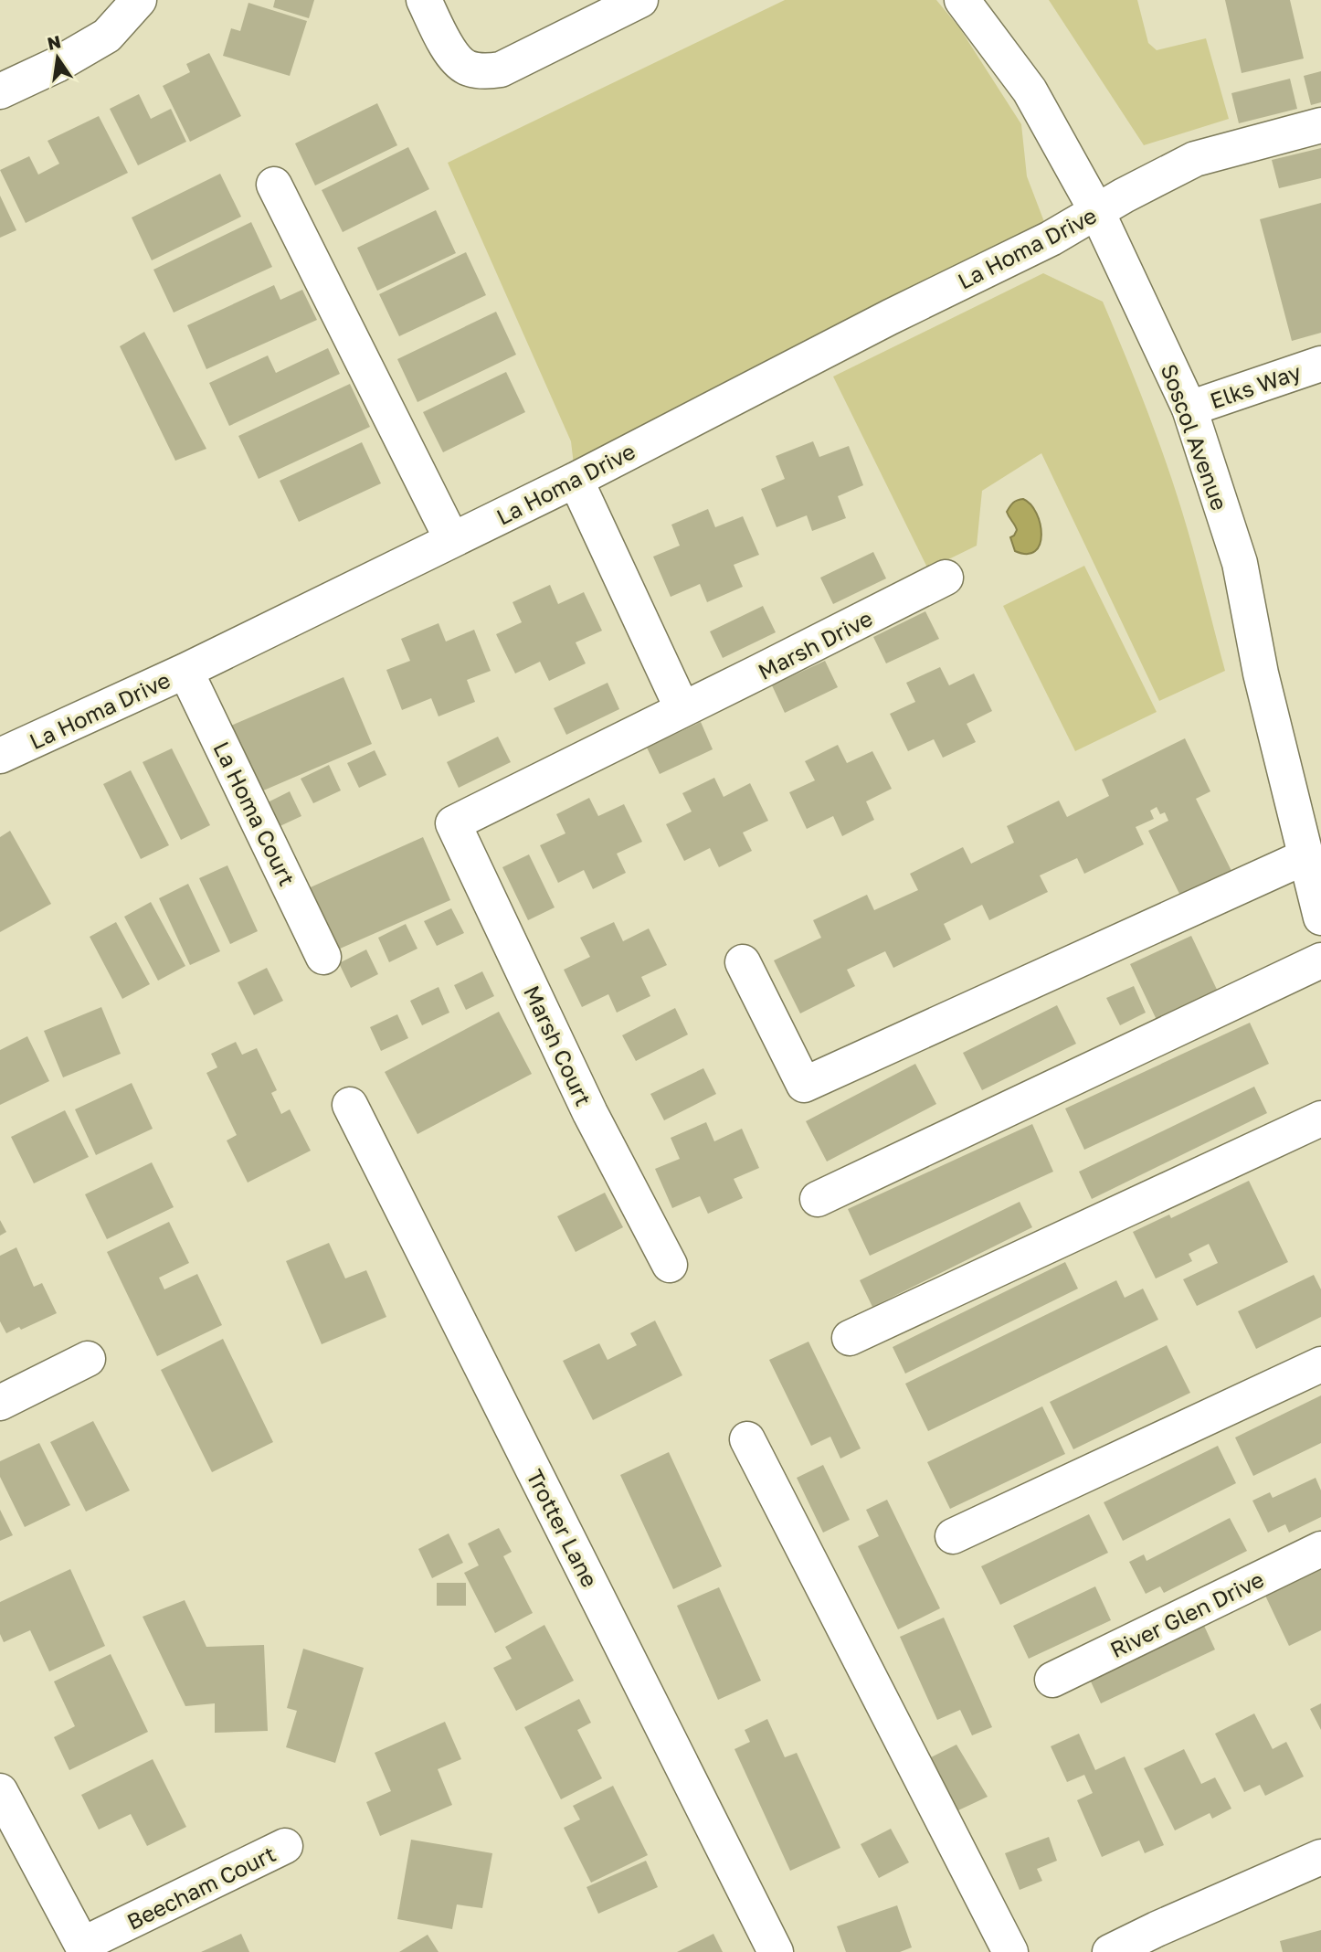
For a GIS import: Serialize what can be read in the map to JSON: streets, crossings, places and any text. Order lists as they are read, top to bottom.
{
  "streets": {
    "street": [
      "La Homa Drive",
      "Elks Way",
      "Soscol Avenue",
      "Marsh Drive",
      "La Homa Court",
      "Marsh Court",
      "Trotter Lane",
      "River Glen Drive",
      "Beecham Court"
    ]
  },
  "crossings": [
    ["La Homa Drive", "Soscol Avenue"],
    ["La Homa Drive", "La Homa Court"],
    ["Elks Way", "Soscol Avenue"],
    ["Marsh Drive", "Marsh Court"]
  ],
  "north": "top"
}
